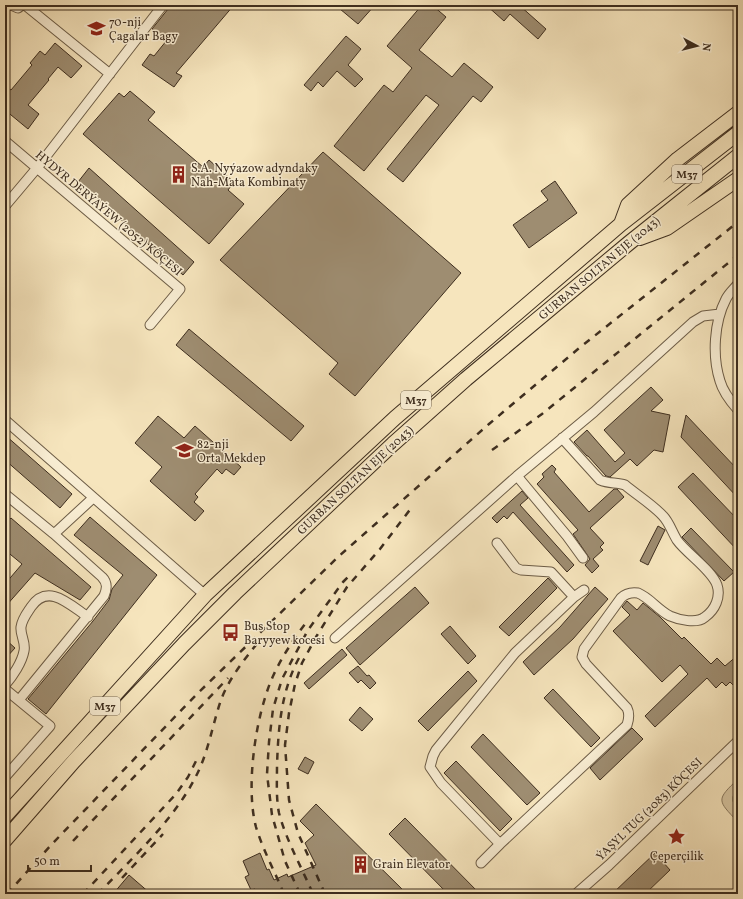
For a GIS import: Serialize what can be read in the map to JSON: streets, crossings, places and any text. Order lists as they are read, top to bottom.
{
  "streets": {
    "highway": ["M37", "GURBAN SOLTAN EJE (2043)"],
    "street": ["HYDYR DERÝAÝEW (2052) KÖÇESI", "ÝAŞYL TUG (2083) KÖÇESI"]
  },
  "places": {
    "school or university": ["70-nji Çagalar Bagy", "82-nji Orta Mekdep"],
    "building": ["S.A. Nyýazow adyndaky Nah-Mata Kombinaty", "Grain Elevator"],
    "bus stop": ["Bus Stop Baryyew kocesi"],
    "place": ["Çeperçilik"]
  },
  "scale_bar": "50 m",
  "north": "right"
}
